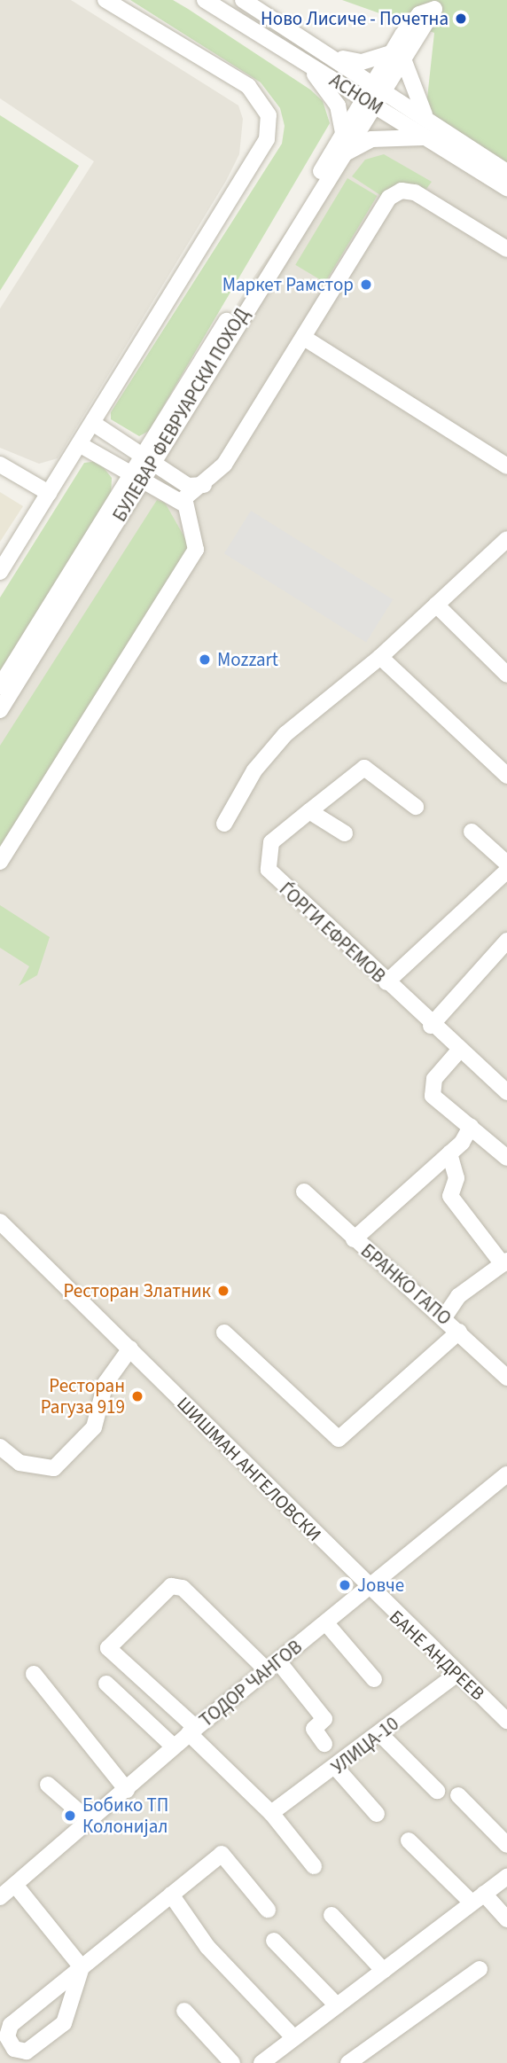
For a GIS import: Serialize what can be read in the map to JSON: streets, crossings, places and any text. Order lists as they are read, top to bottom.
{
  "streets": {
    "street": [
      "АСНОМ",
      "БУЛЕВАР ФЕВРУАРСКИ ПОХОД",
      "ЃОРГИ ЕФРЕМОВ",
      "БРАНКО ГАПО",
      "ШИШМАН АНГЕЛОВСКИ",
      "БАНЕ АНДРЕЕВ",
      "ТОДОР ЧАНГОВ",
      "УЛИЦА-10"
    ]
  },
  "crossings": [
    ["АСНОМ", "БУЛЕВАР ФЕВРУАРСКИ ПОХОД"],
    ["ШИШМАН АНГЕЛОВСКИ", "БАНЕ АНДРЕЕВ"],
    ["ШИШМАН АНГЕЛОВСКИ", "ТОДОР ЧАНГОВ"],
    ["БАНЕ АНДРЕЕВ", "ТОДОР ЧАНГОВ"],
    ["БАНЕ АНДРЕЕВ", "УЛИЦА-10"]
  ],
  "places": [
    "Ново Лисиче - Почетна",
    "Маркет Рамстор",
    "Mozzart",
    "Ресторан Златник",
    "Ресторан Рагуза 919",
    "Јовче",
    "Бобико ТП Колонијал"
  ]
}
